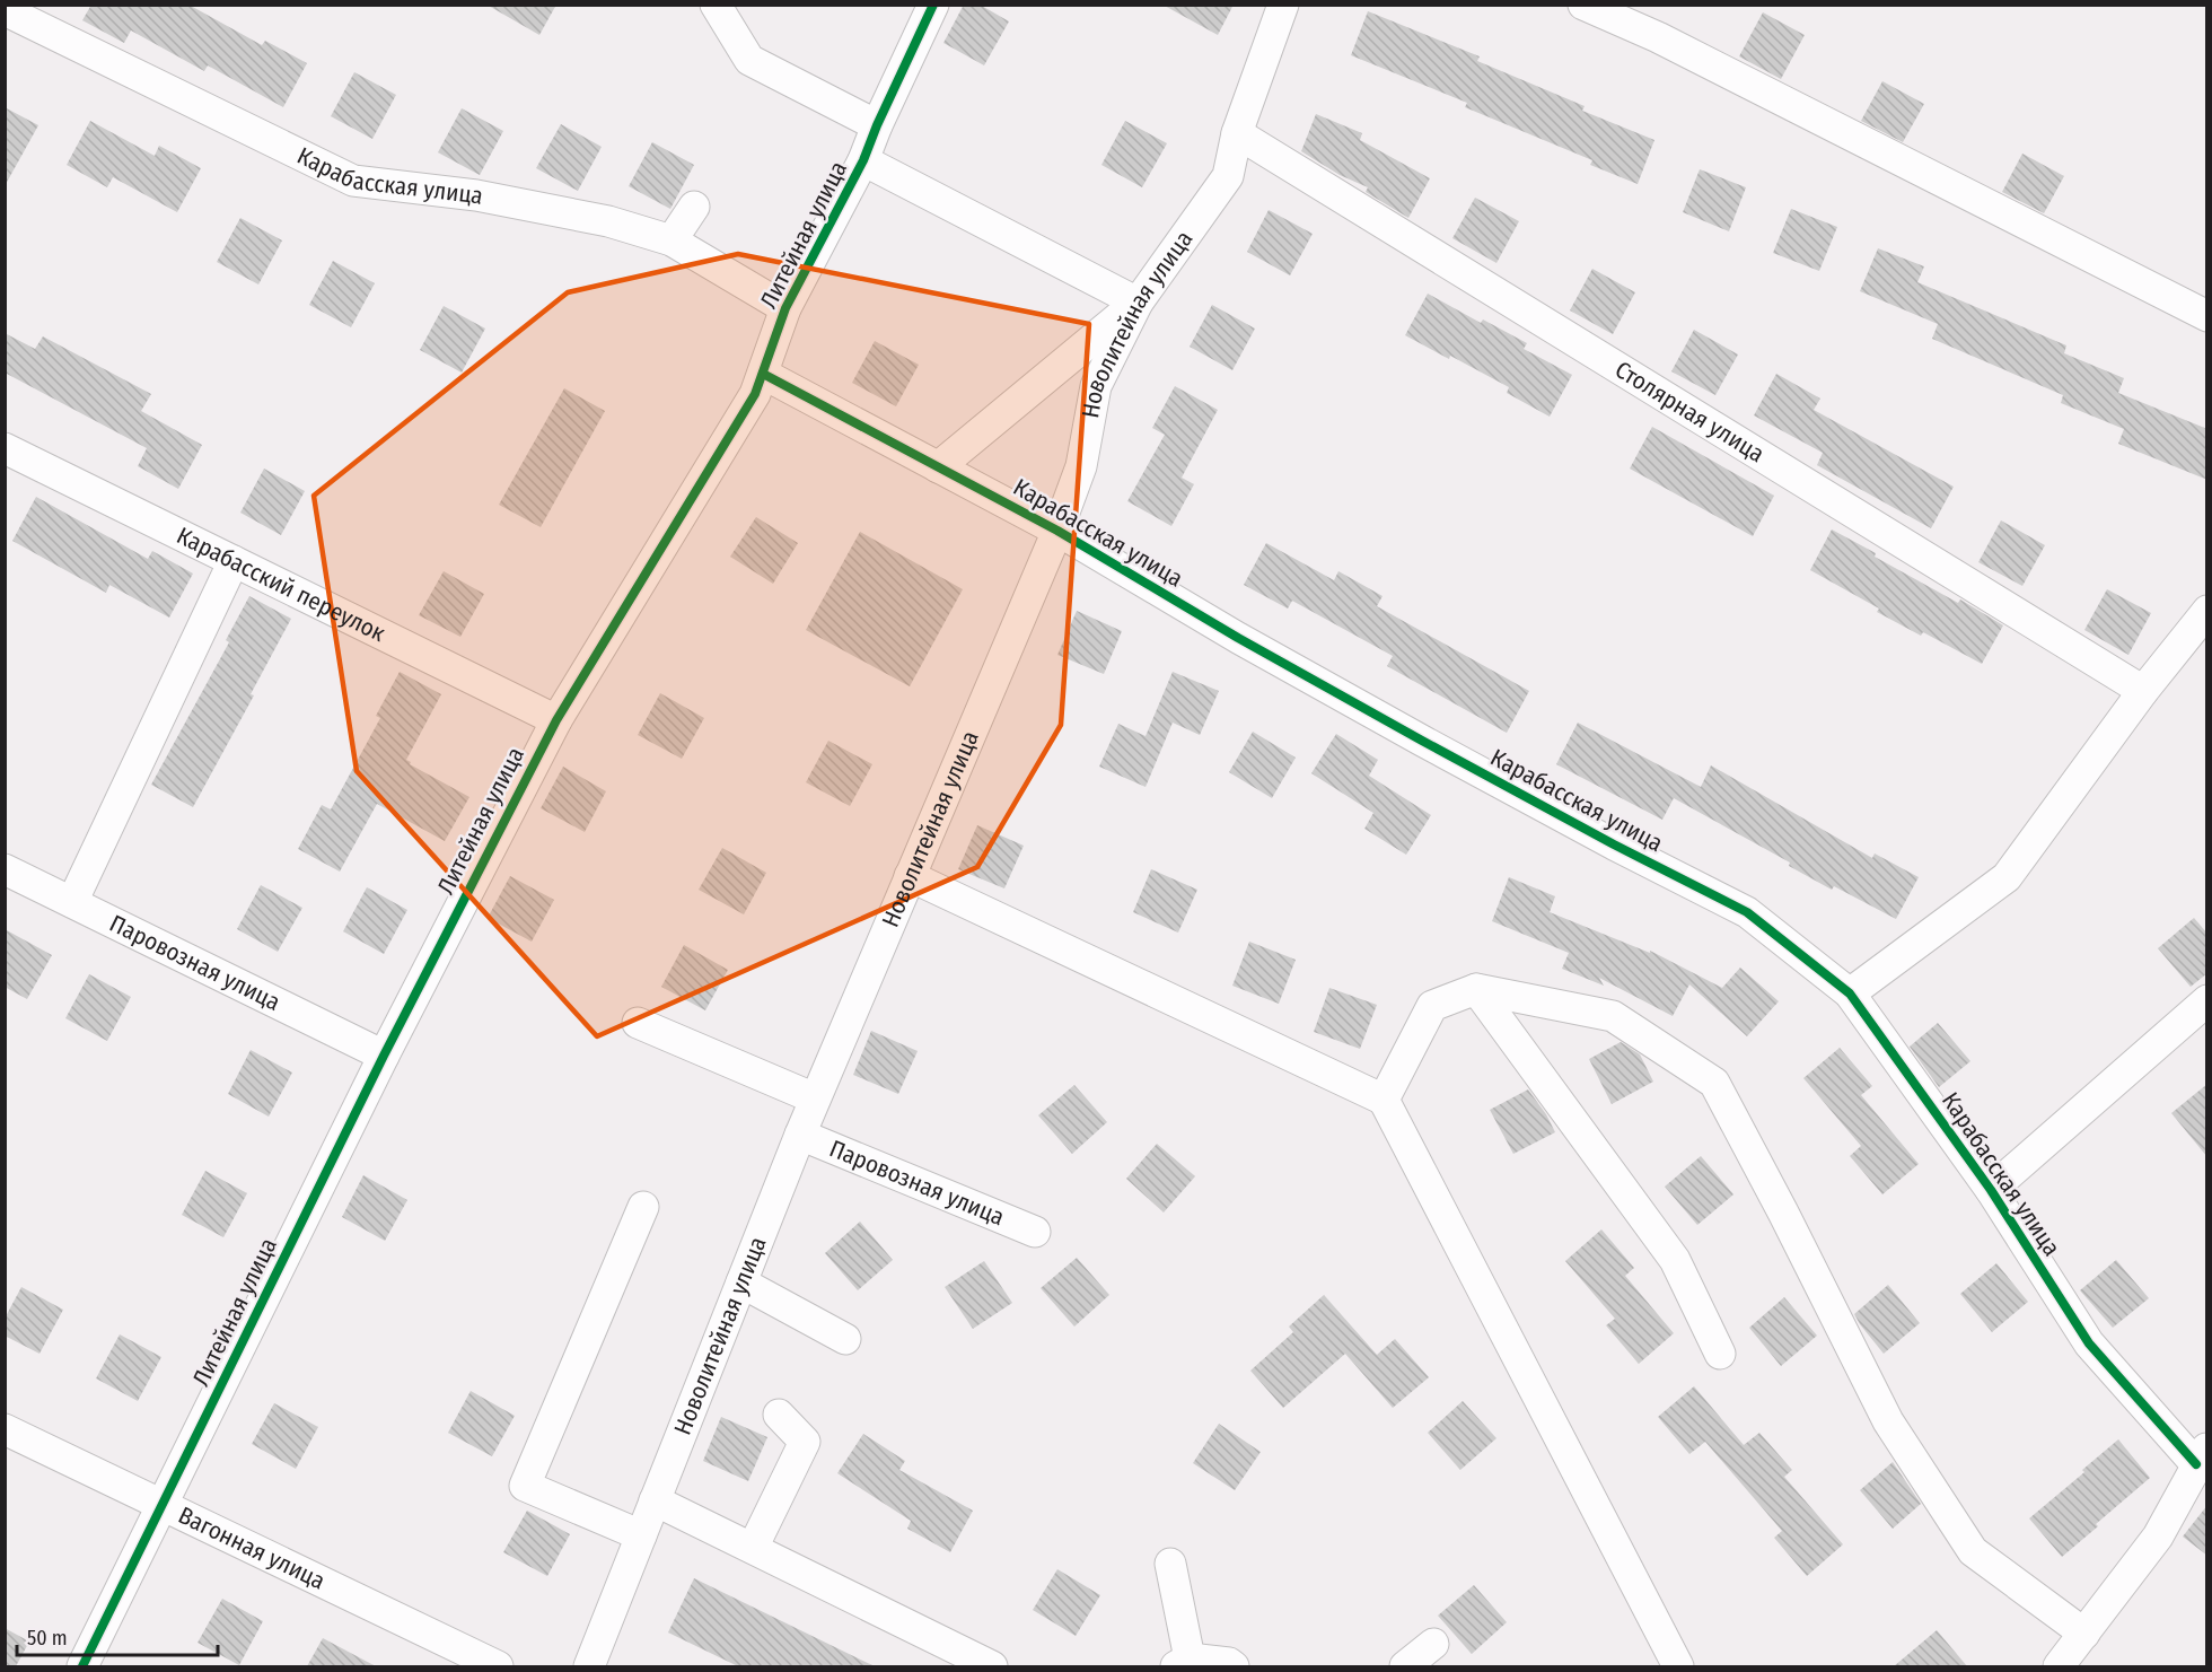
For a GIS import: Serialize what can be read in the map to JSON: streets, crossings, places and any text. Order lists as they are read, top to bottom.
{
  "streets": {
    "street": [
      "Карабасская улица",
      "Литейная улица",
      "Новолитейная улица",
      "Столярная улица",
      "Карабасский переулок",
      "Паровозная улица",
      "Вагонная улица"
    ]
  },
  "crossings": [
    ["Карабасская улица", "Литейная улица"],
    ["Карабасская улица", "Новолитейная улица"],
    ["Литейная улица", "Карабасский переулок"],
    ["Литейная улица", "Паровозная улица"],
    ["Литейная улица", "Вагонная улица"],
    ["Новолитейная улица", "Столярная улица"],
    ["Новолитейная улица", "Паровозная улица"]
  ],
  "scale_bar": "50 m"
}
